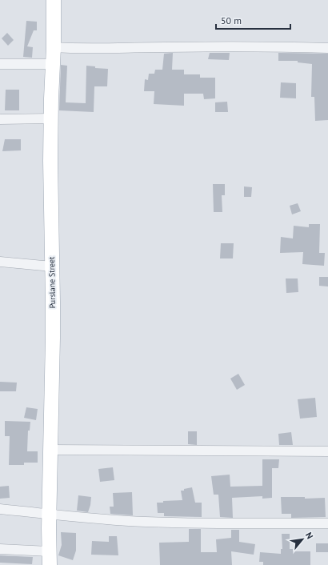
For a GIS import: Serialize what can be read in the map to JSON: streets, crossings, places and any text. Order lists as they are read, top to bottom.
{
  "streets": {
    "main road": ["Purslane Street"]
  },
  "scale_bar": "50 m",
  "north": "top right"
}
